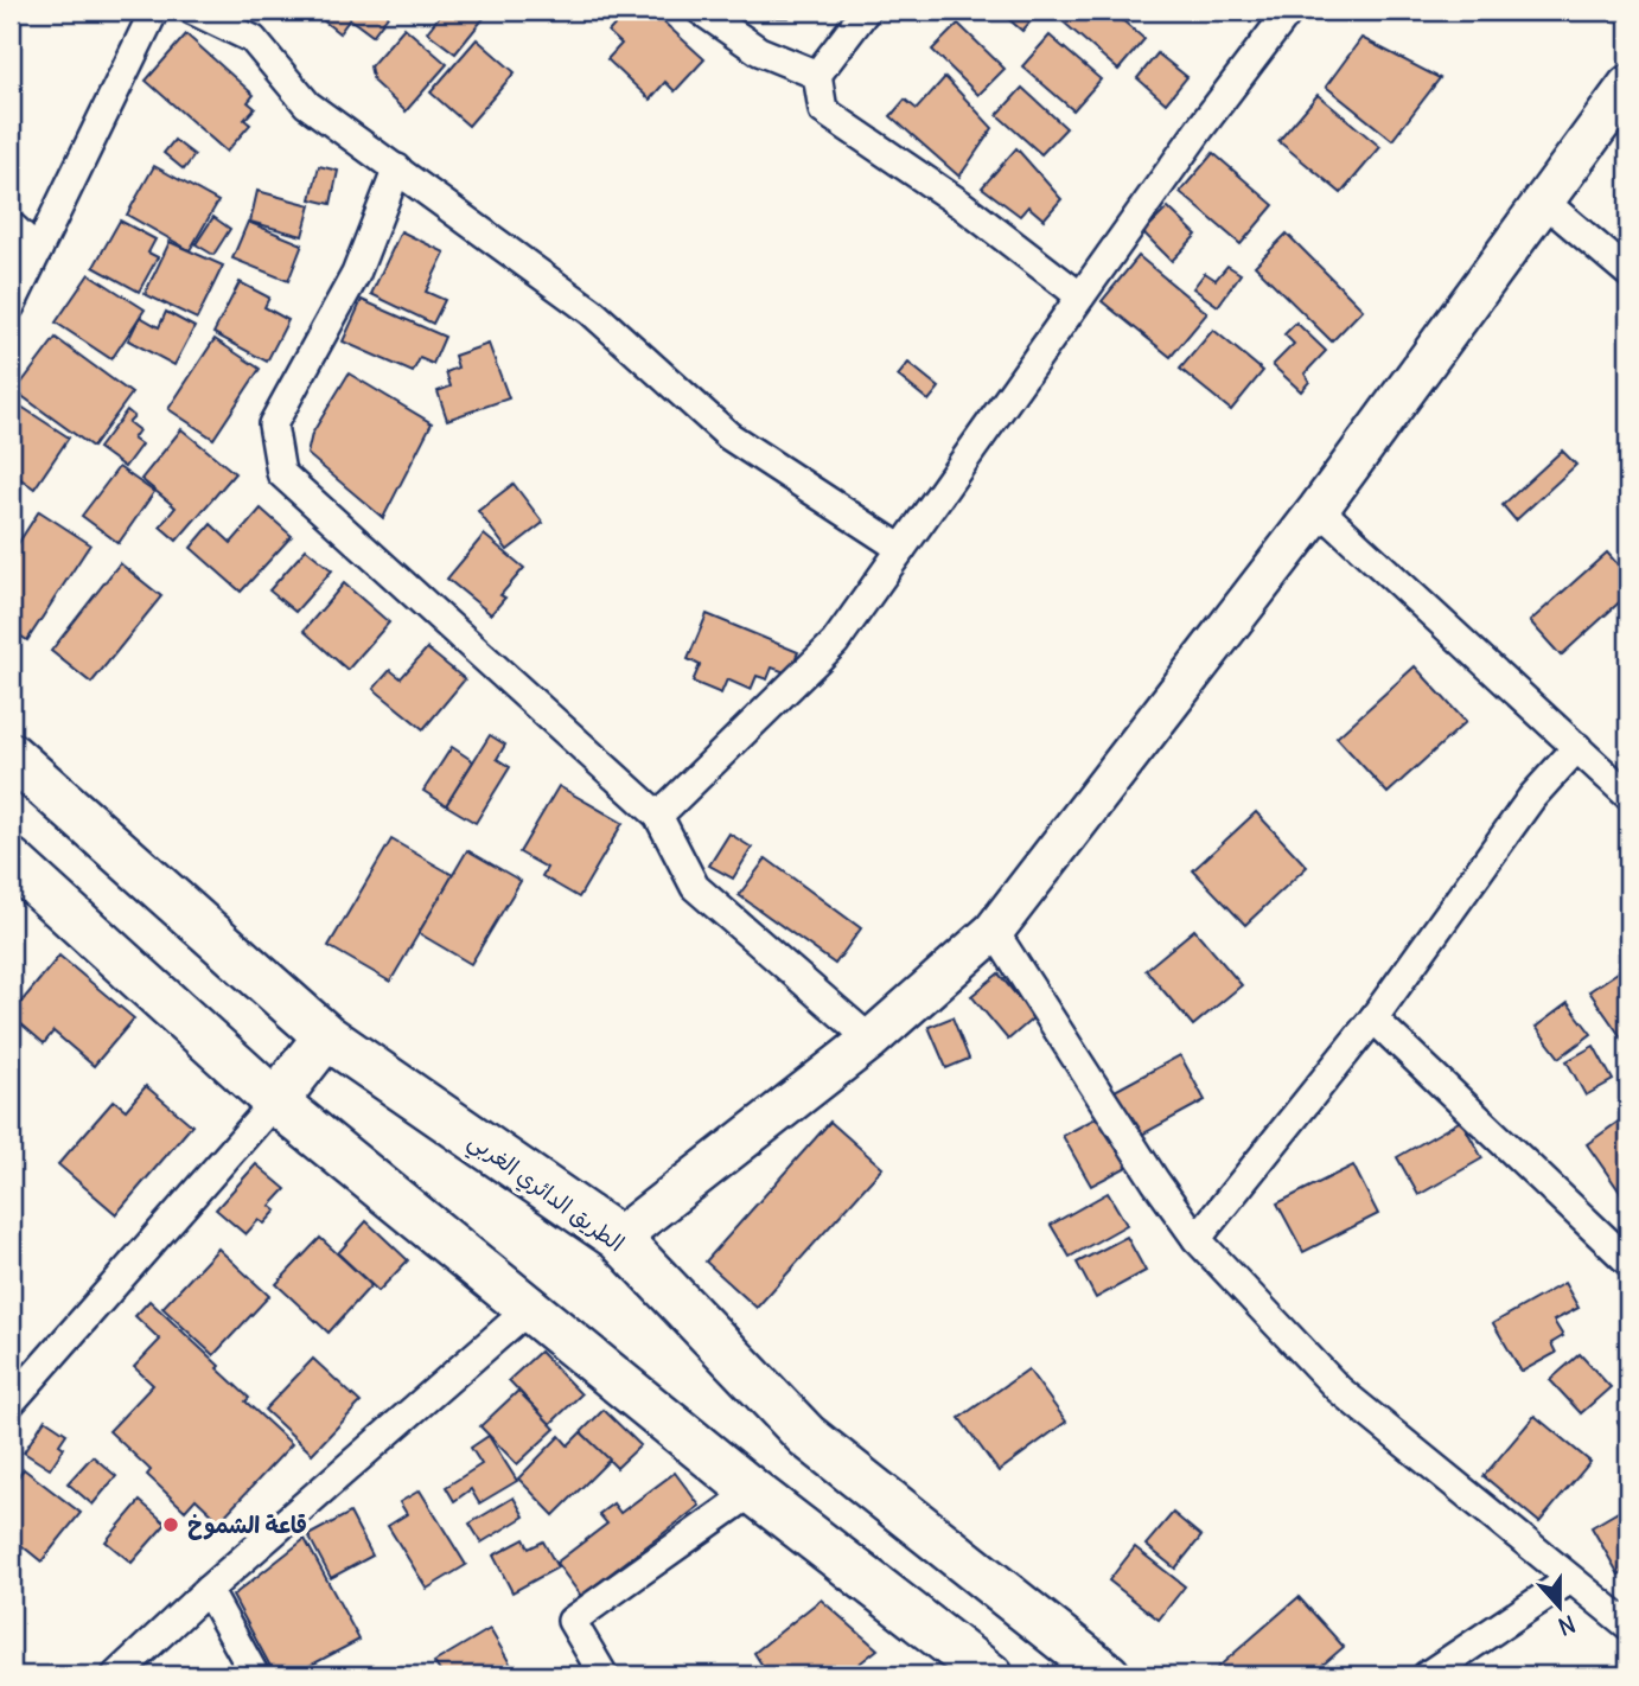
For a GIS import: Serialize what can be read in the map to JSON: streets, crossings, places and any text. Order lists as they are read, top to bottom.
{
  "streets": {
    "main road": ["الطريق الدائري الغربي"]
  },
  "places": ["قاعة الشموخ"],
  "north": "bottom"
}
